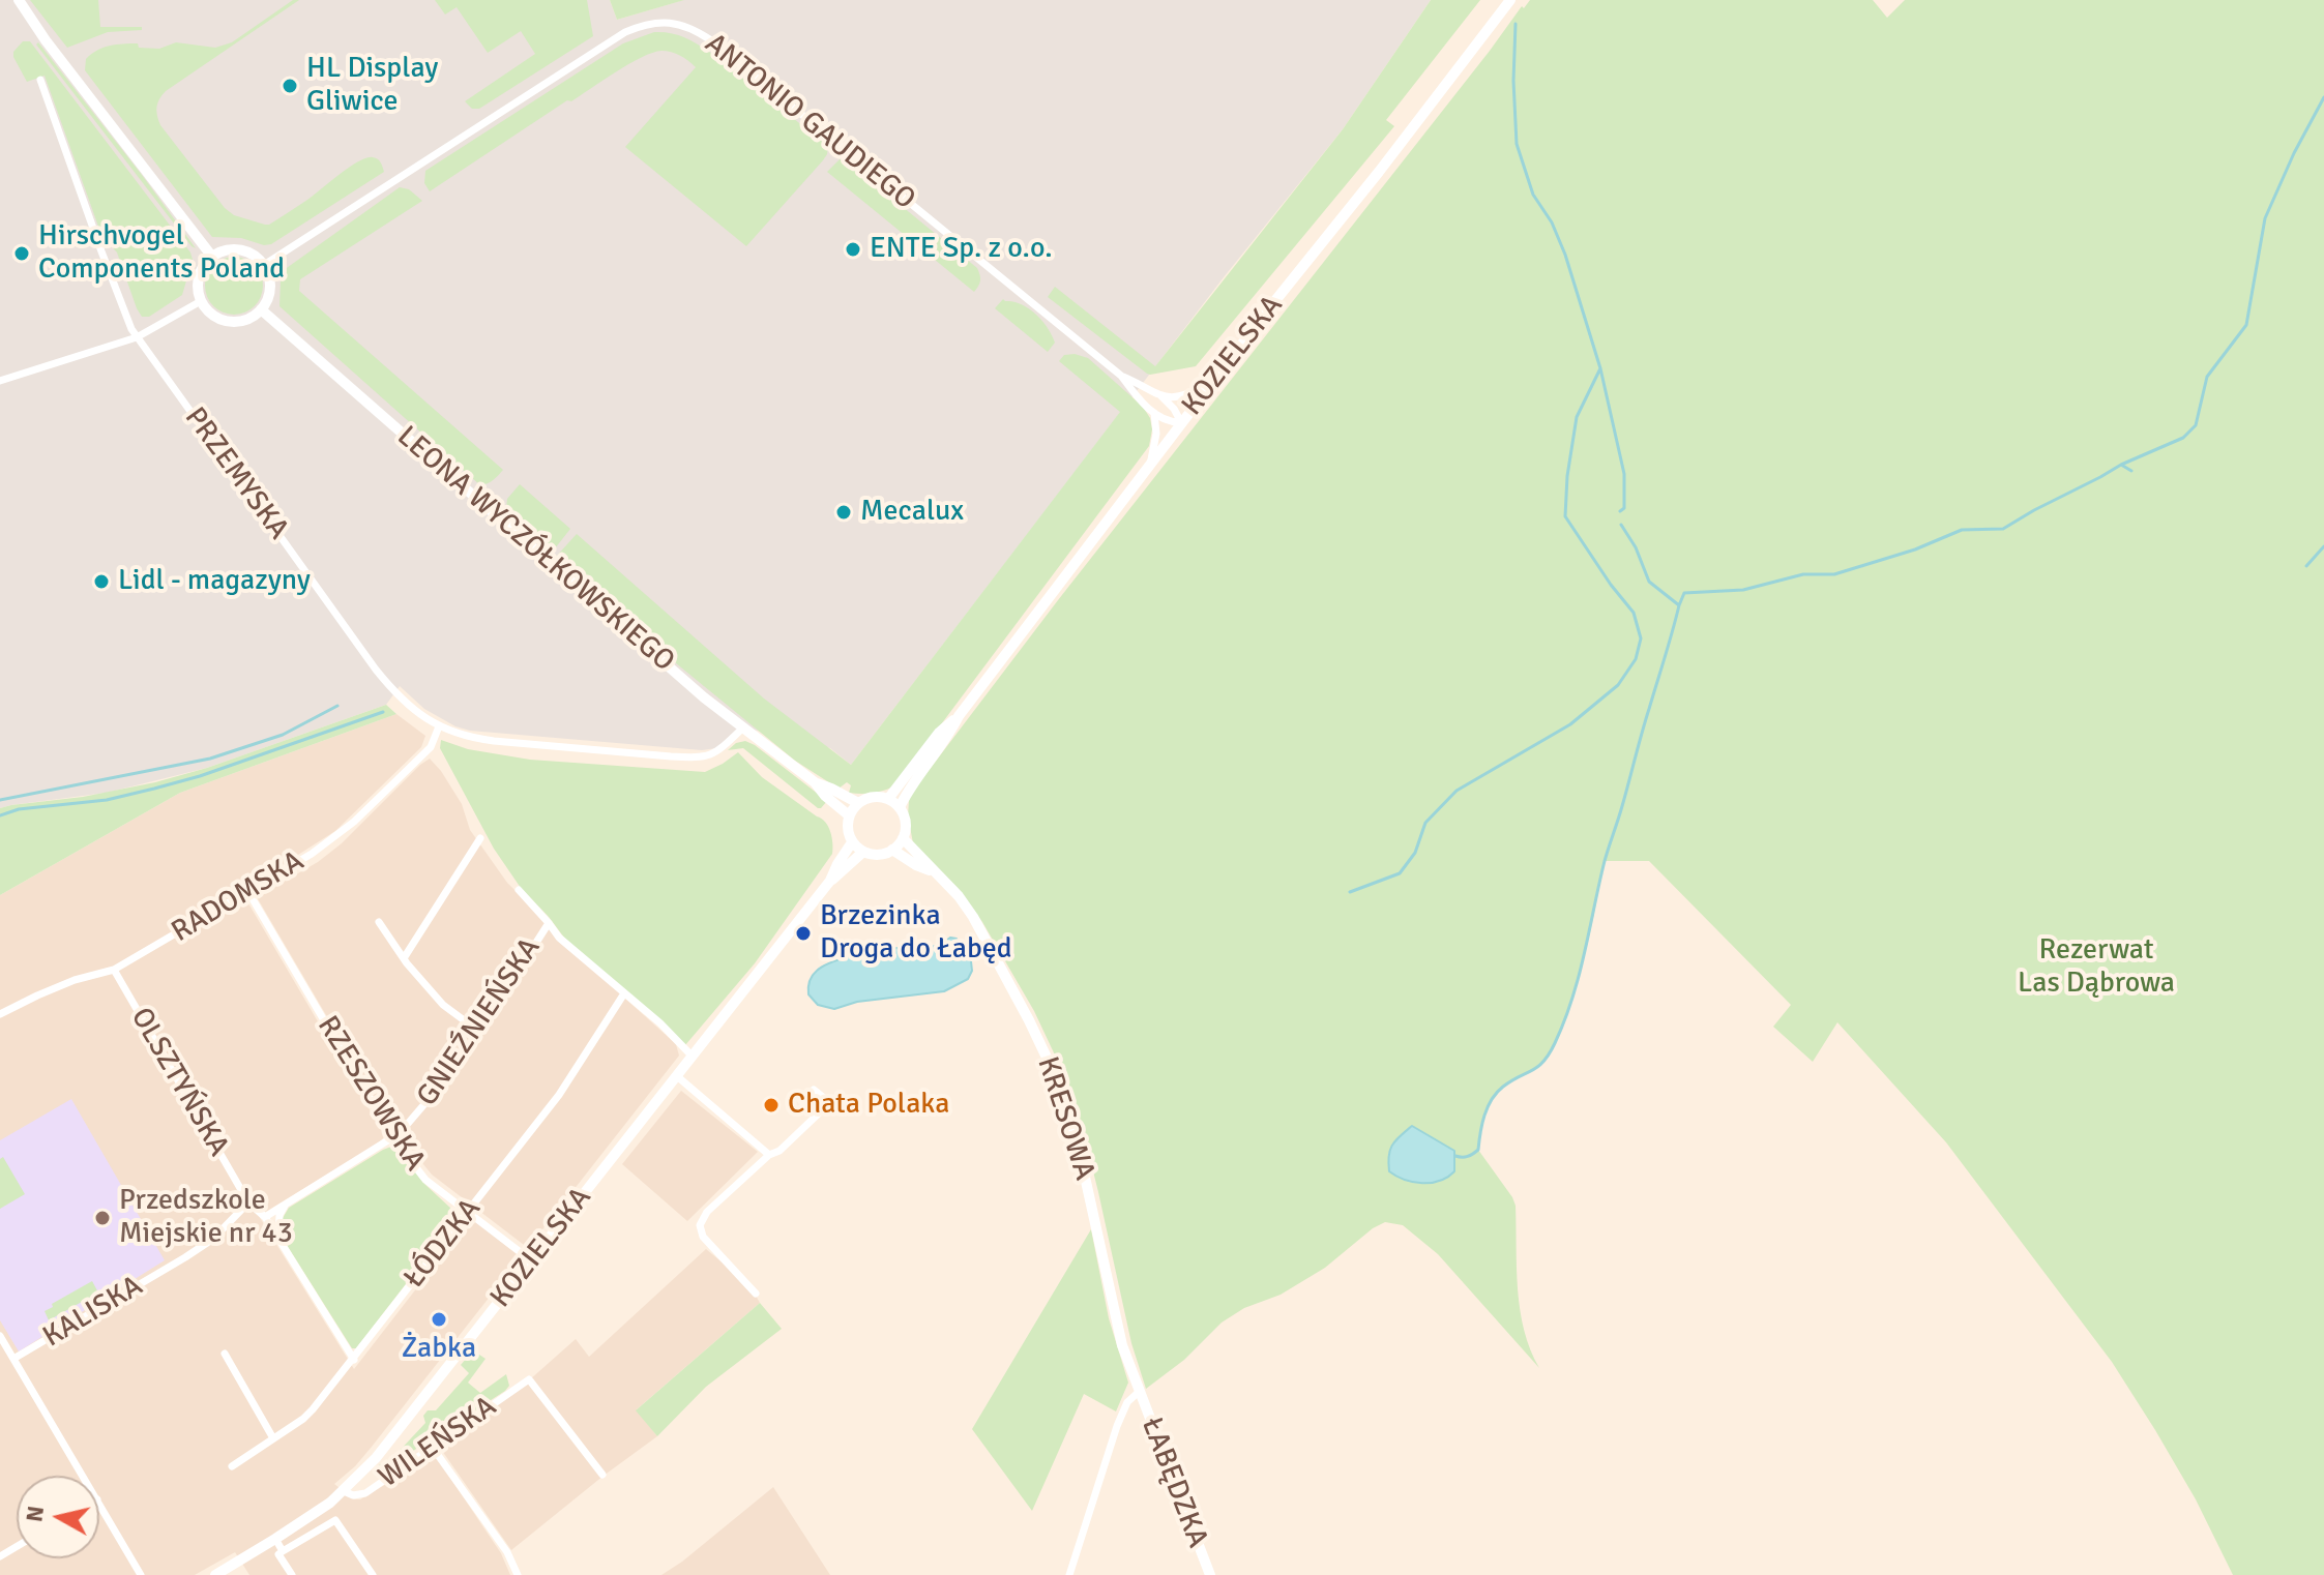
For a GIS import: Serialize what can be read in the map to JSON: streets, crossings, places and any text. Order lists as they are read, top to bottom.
{
  "streets": {
    "street": [
      "ANTONIO GAUDIEGO",
      "KOZIELSKA",
      "PRZEMYSKA",
      "LEONA WYCZÓŁKOWSKIEGO",
      "RADOMSKA",
      "GNIEŹNIEŃSKA",
      "OLSZTYŃSKA",
      "RZESZOWSKA",
      "KRESOWA",
      "ŁÓDZKA",
      "KALISKA",
      "WILEŃSKA",
      "ŁABĘDZKA"
    ]
  },
  "crossings": [
    ["ANTONIO GAUDIEGO", "KOZIELSKA"],
    ["ANTONIO GAUDIEGO", "LEONA WYCZÓŁKOWSKIEGO"],
    ["KOZIELSKA", "LEONA WYCZÓŁKOWSKIEGO"],
    ["KOZIELSKA", "RZESZOWSKA"],
    ["KOZIELSKA", "KRESOWA"],
    ["KOZIELSKA", "WILEŃSKA"],
    ["PRZEMYSKA", "LEONA WYCZÓŁKOWSKIEGO"],
    ["PRZEMYSKA", "RADOMSKA"],
    ["LEONA WYCZÓŁKOWSKIEGO", "KRESOWA"],
    ["RADOMSKA", "OLSZTYŃSKA"],
    ["RADOMSKA", "RZESZOWSKA"],
    ["GNIEŹNIEŃSKA", "OLSZTYŃSKA"],
    ["GNIEŹNIEŃSKA", "RZESZOWSKA"],
    ["OLSZTYŃSKA", "ŁÓDZKA"],
    ["OLSZTYŃSKA", "KALISKA"],
    ["RZESZOWSKA", "ŁÓDZKA"],
    ["KRESOWA", "ŁABĘDZKA"]
  ],
  "parks": ["Rezerwat Las Dąbrowa"],
  "places": [
    "HL Display Gliwice",
    "ENTE Sp. z o.o.",
    "Hirschvogel Components Poland",
    "Mecalux",
    "Lidl - magazyny",
    "Brzezinka Droga do Łabęd",
    "Chata Polaka",
    "Przedszkole Miejskie nr 43",
    "Żabka"
  ],
  "north": "left"
}
